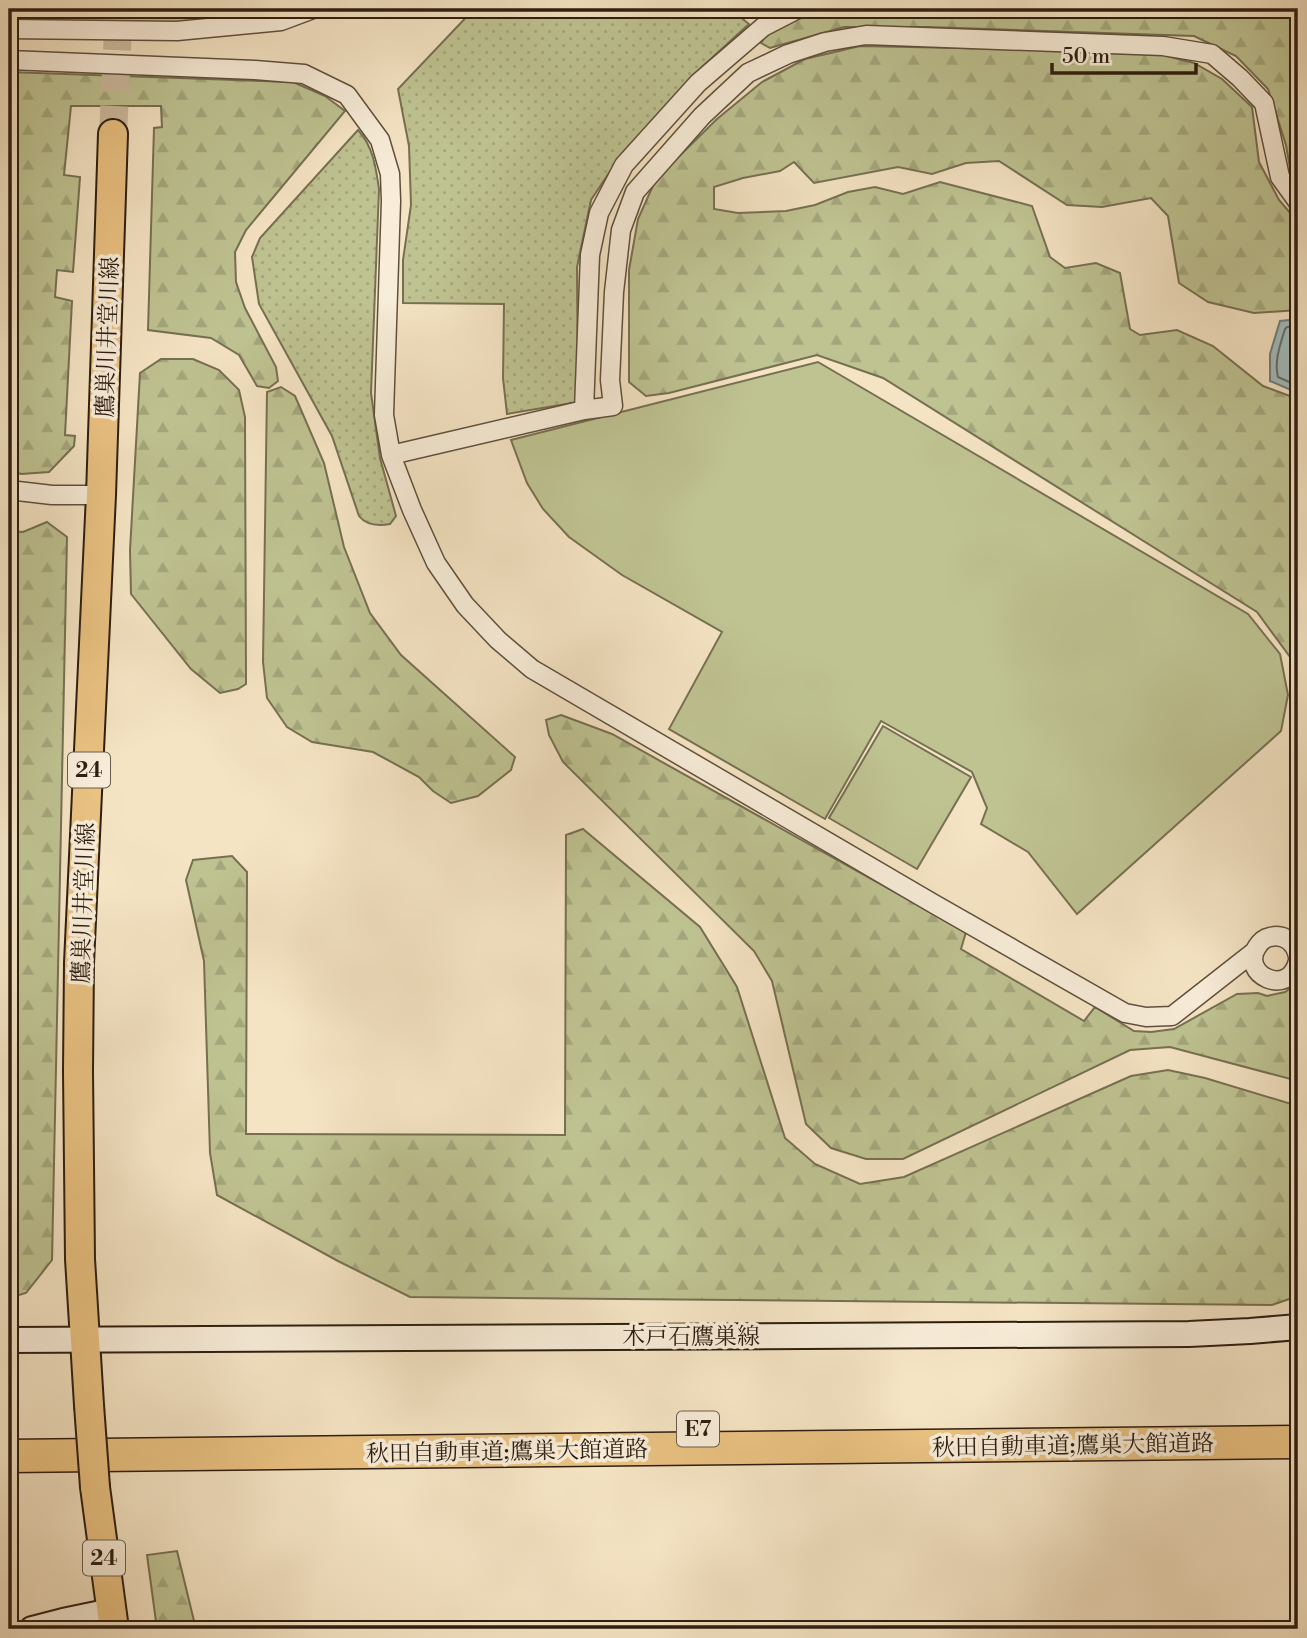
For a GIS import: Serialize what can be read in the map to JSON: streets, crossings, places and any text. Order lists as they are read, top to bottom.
{
  "streets": {
    "highway": ["E7", "秋田自動車道;鷹巣大館道路"],
    "main road": ["鷹巣川井堂川線", "24", "木戸石鷹巣線"]
  },
  "crossings": [
    ["鷹巣川井堂川線", "木戸石鷹巣線"]
  ],
  "scale_bar": "50 m"
}
